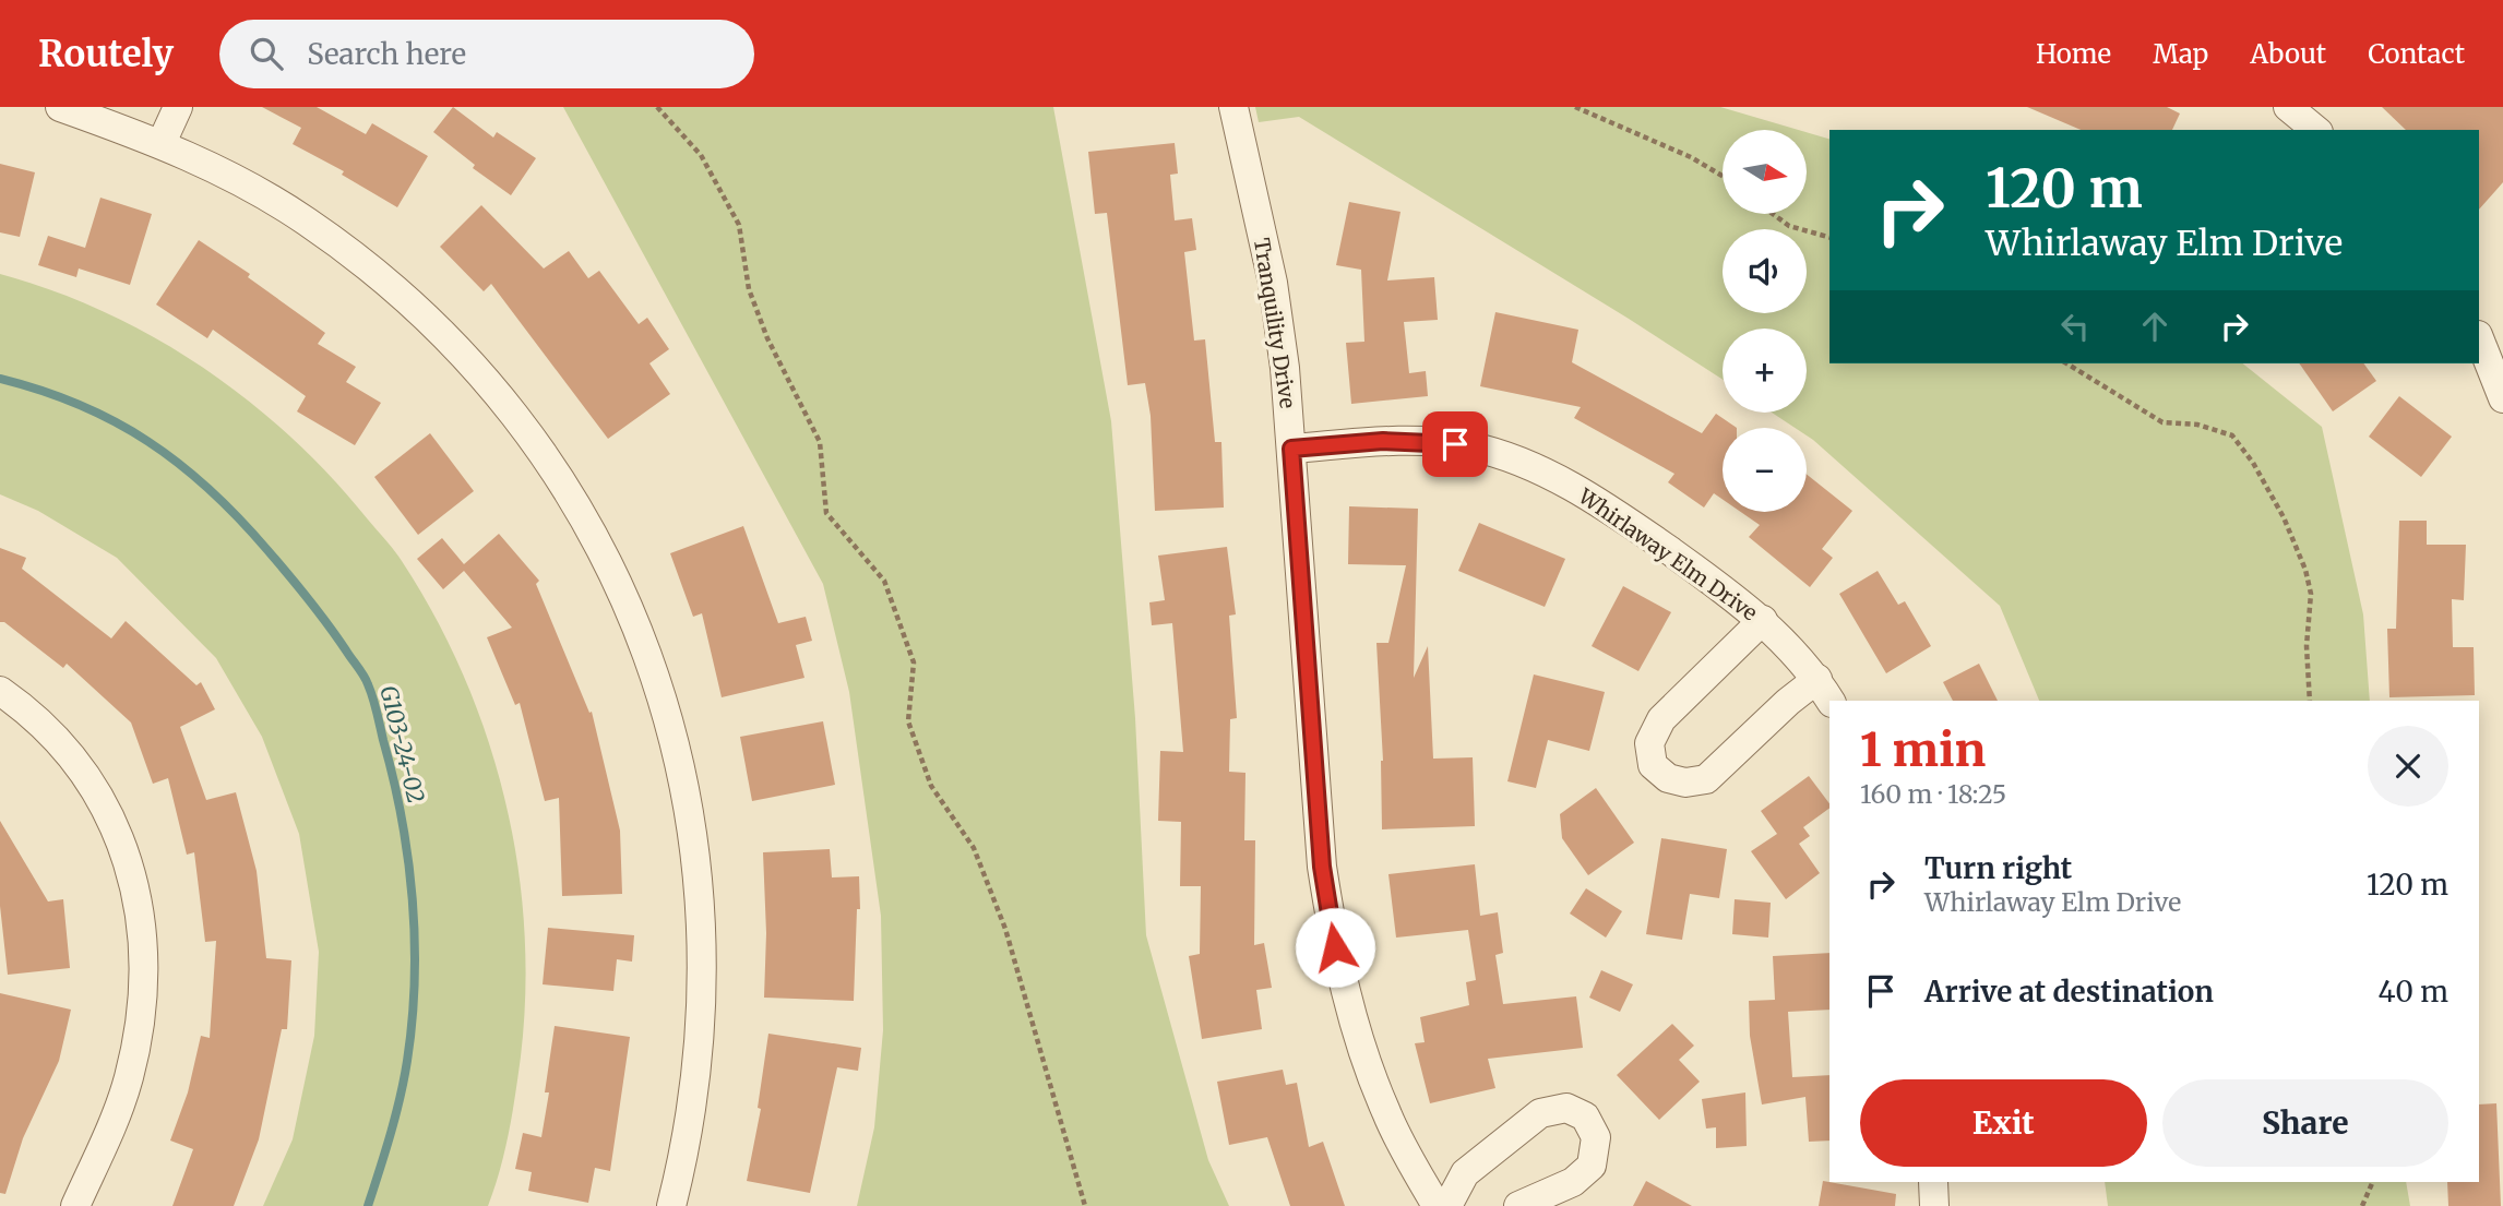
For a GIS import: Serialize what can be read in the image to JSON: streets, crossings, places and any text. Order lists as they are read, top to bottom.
{
  "streets": {
    "street": ["Tranquility Drive", "Whirlaway Elm Drive"]
  },
  "crossings": [
    ["Tranquility Drive", "Whirlaway Elm Drive"]
  ],
  "water": ["G103-24-02"],
  "north": "right",
  "page": {
    "header": "Routely",
    "search": "Search here",
    "nav": [
      "Home",
      "Map",
      "About",
      "Contact"
    ],
    "map_buttons": ["+", "−"],
    "turn": ["120 m", "Whirlaway Elm Drive"],
    "heading": ["1 min", "160 m · 18:25"],
    "list": [
      {
        "name": "Turn right",
        "note": "Whirlaway Elm Drive",
        "value": "120 m"
      },
      {
        "name": "Arrive at destination",
        "value": "40 m"
      }
    ],
    "buttons": ["Exit", "Share"]
  }
}
